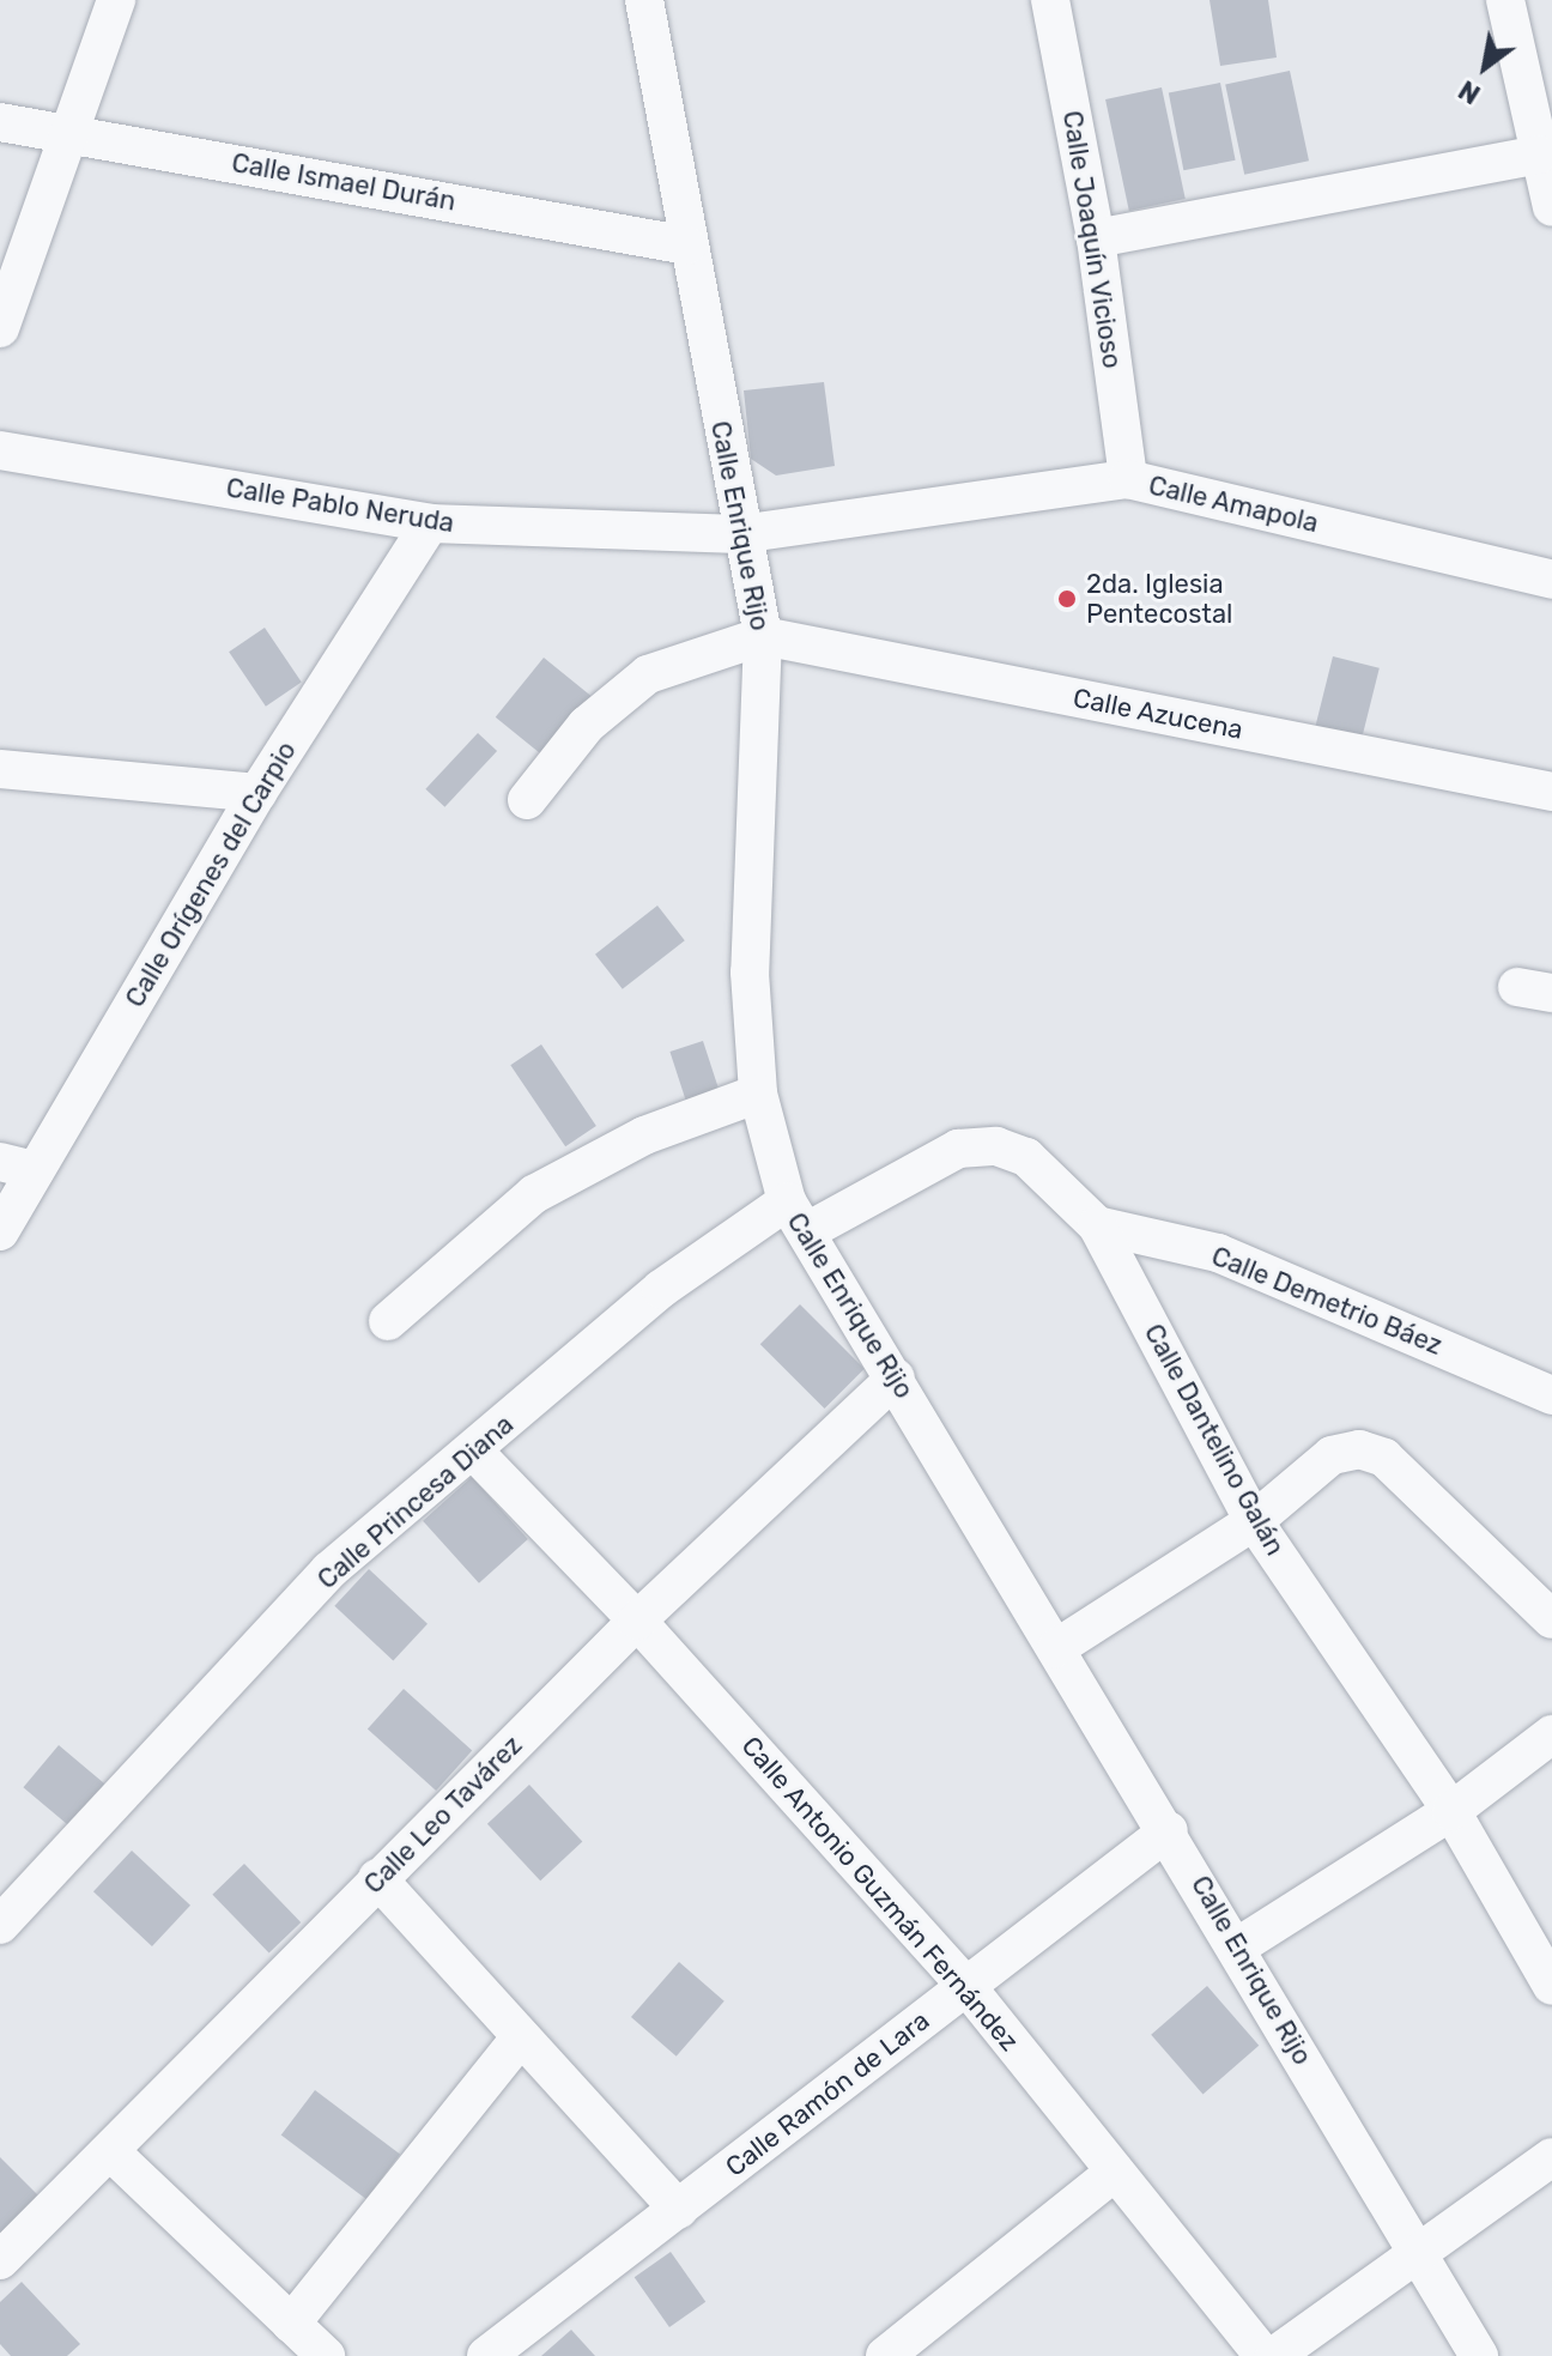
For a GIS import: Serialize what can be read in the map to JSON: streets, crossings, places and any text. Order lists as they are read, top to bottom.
{
  "streets": {
    "street": [
      "Calle Ismael Durán",
      "Calle Joaquín Vicioso",
      "Calle Amapola",
      "Calle Pablo Neruda",
      "Calle Enrique Rijo",
      "Calle Azucena",
      "Calle Orígenes del Carpio",
      "Calle Demetrio Báez",
      "Calle Dantelino Galán",
      "Calle Princesa Diana",
      "Calle Leo Tavárez",
      "Calle Antonio Guzmán Fernández",
      "Calle Ramón de Lara"
    ]
  },
  "crossings": [
    ["Calle Ismael Durán", "Calle Enrique Rijo"],
    ["Calle Joaquín Vicioso", "Calle Amapola"],
    ["Calle Amapola", "Calle Pablo Neruda"],
    ["Calle Amapola", "Calle Enrique Rijo"],
    ["Calle Pablo Neruda", "Calle Enrique Rijo"],
    ["Calle Pablo Neruda", "Calle Orígenes del Carpio"],
    ["Calle Enrique Rijo", "Calle Azucena"],
    ["Calle Enrique Rijo", "Calle Dantelino Galán"],
    ["Calle Enrique Rijo", "Calle Princesa Diana"],
    ["Calle Enrique Rijo", "Calle Leo Tavárez"],
    ["Calle Enrique Rijo", "Calle Ramón de Lara"],
    ["Calle Demetrio Báez", "Calle Dantelino Galán"],
    ["Calle Dantelino Galán", "Calle Princesa Diana"],
    ["Calle Princesa Diana", "Calle Antonio Guzmán Fernández"],
    ["Calle Leo Tavárez", "Calle Antonio Guzmán Fernández"],
    ["Calle Antonio Guzmán Fernández", "Calle Ramón de Lara"]
  ],
  "places": ["2da. Iglesia Pentecostal"],
  "north": "bottom left"
}
